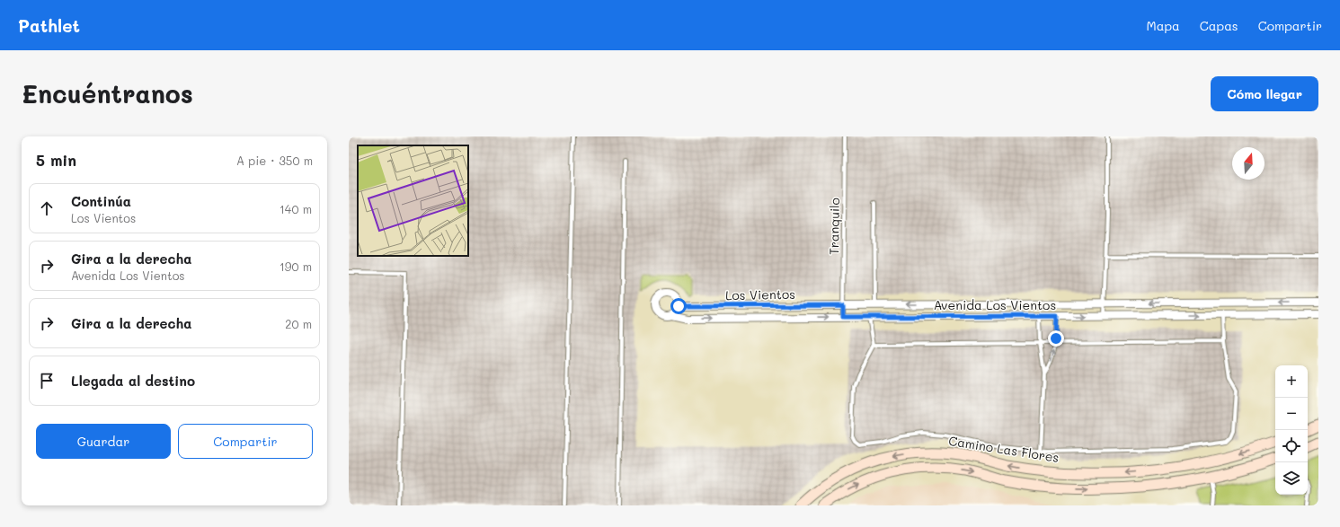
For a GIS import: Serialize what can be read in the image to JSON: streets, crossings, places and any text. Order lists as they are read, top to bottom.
{
  "streets": {
    "street": ["Los Vientos", "Avenida Los Vientos", "Camino Las Flores"],
    "lane": ["Tranquilo"]
  },
  "crossings": [
    ["Tranquilo", "Los Vientos"],
    ["Tranquilo", "Avenida Los Vientos"],
    ["Los Vientos", "Avenida Los Vientos"]
  ],
  "north": "top",
  "page": {
    "header": "Pathlet",
    "nav": ["Mapa", "Capas", "Compartir"],
    "buttons": [
      "Cómo llegar",
      ["Guardar", "Compartir"]
    ],
    "title": "Encuéntranos",
    "heading": ["5 min", "A pie · 350 m"],
    "list": [
      ["Continúa", "Los Vientos", "140 m"],
      ["Gira a la derecha", "Avenida Los Vientos", "190 m"],
      ["Gira a la derecha", "20 m"],
      "Llegada al destino"
    ],
    "map_buttons": ["+", "−"]
  }
}
